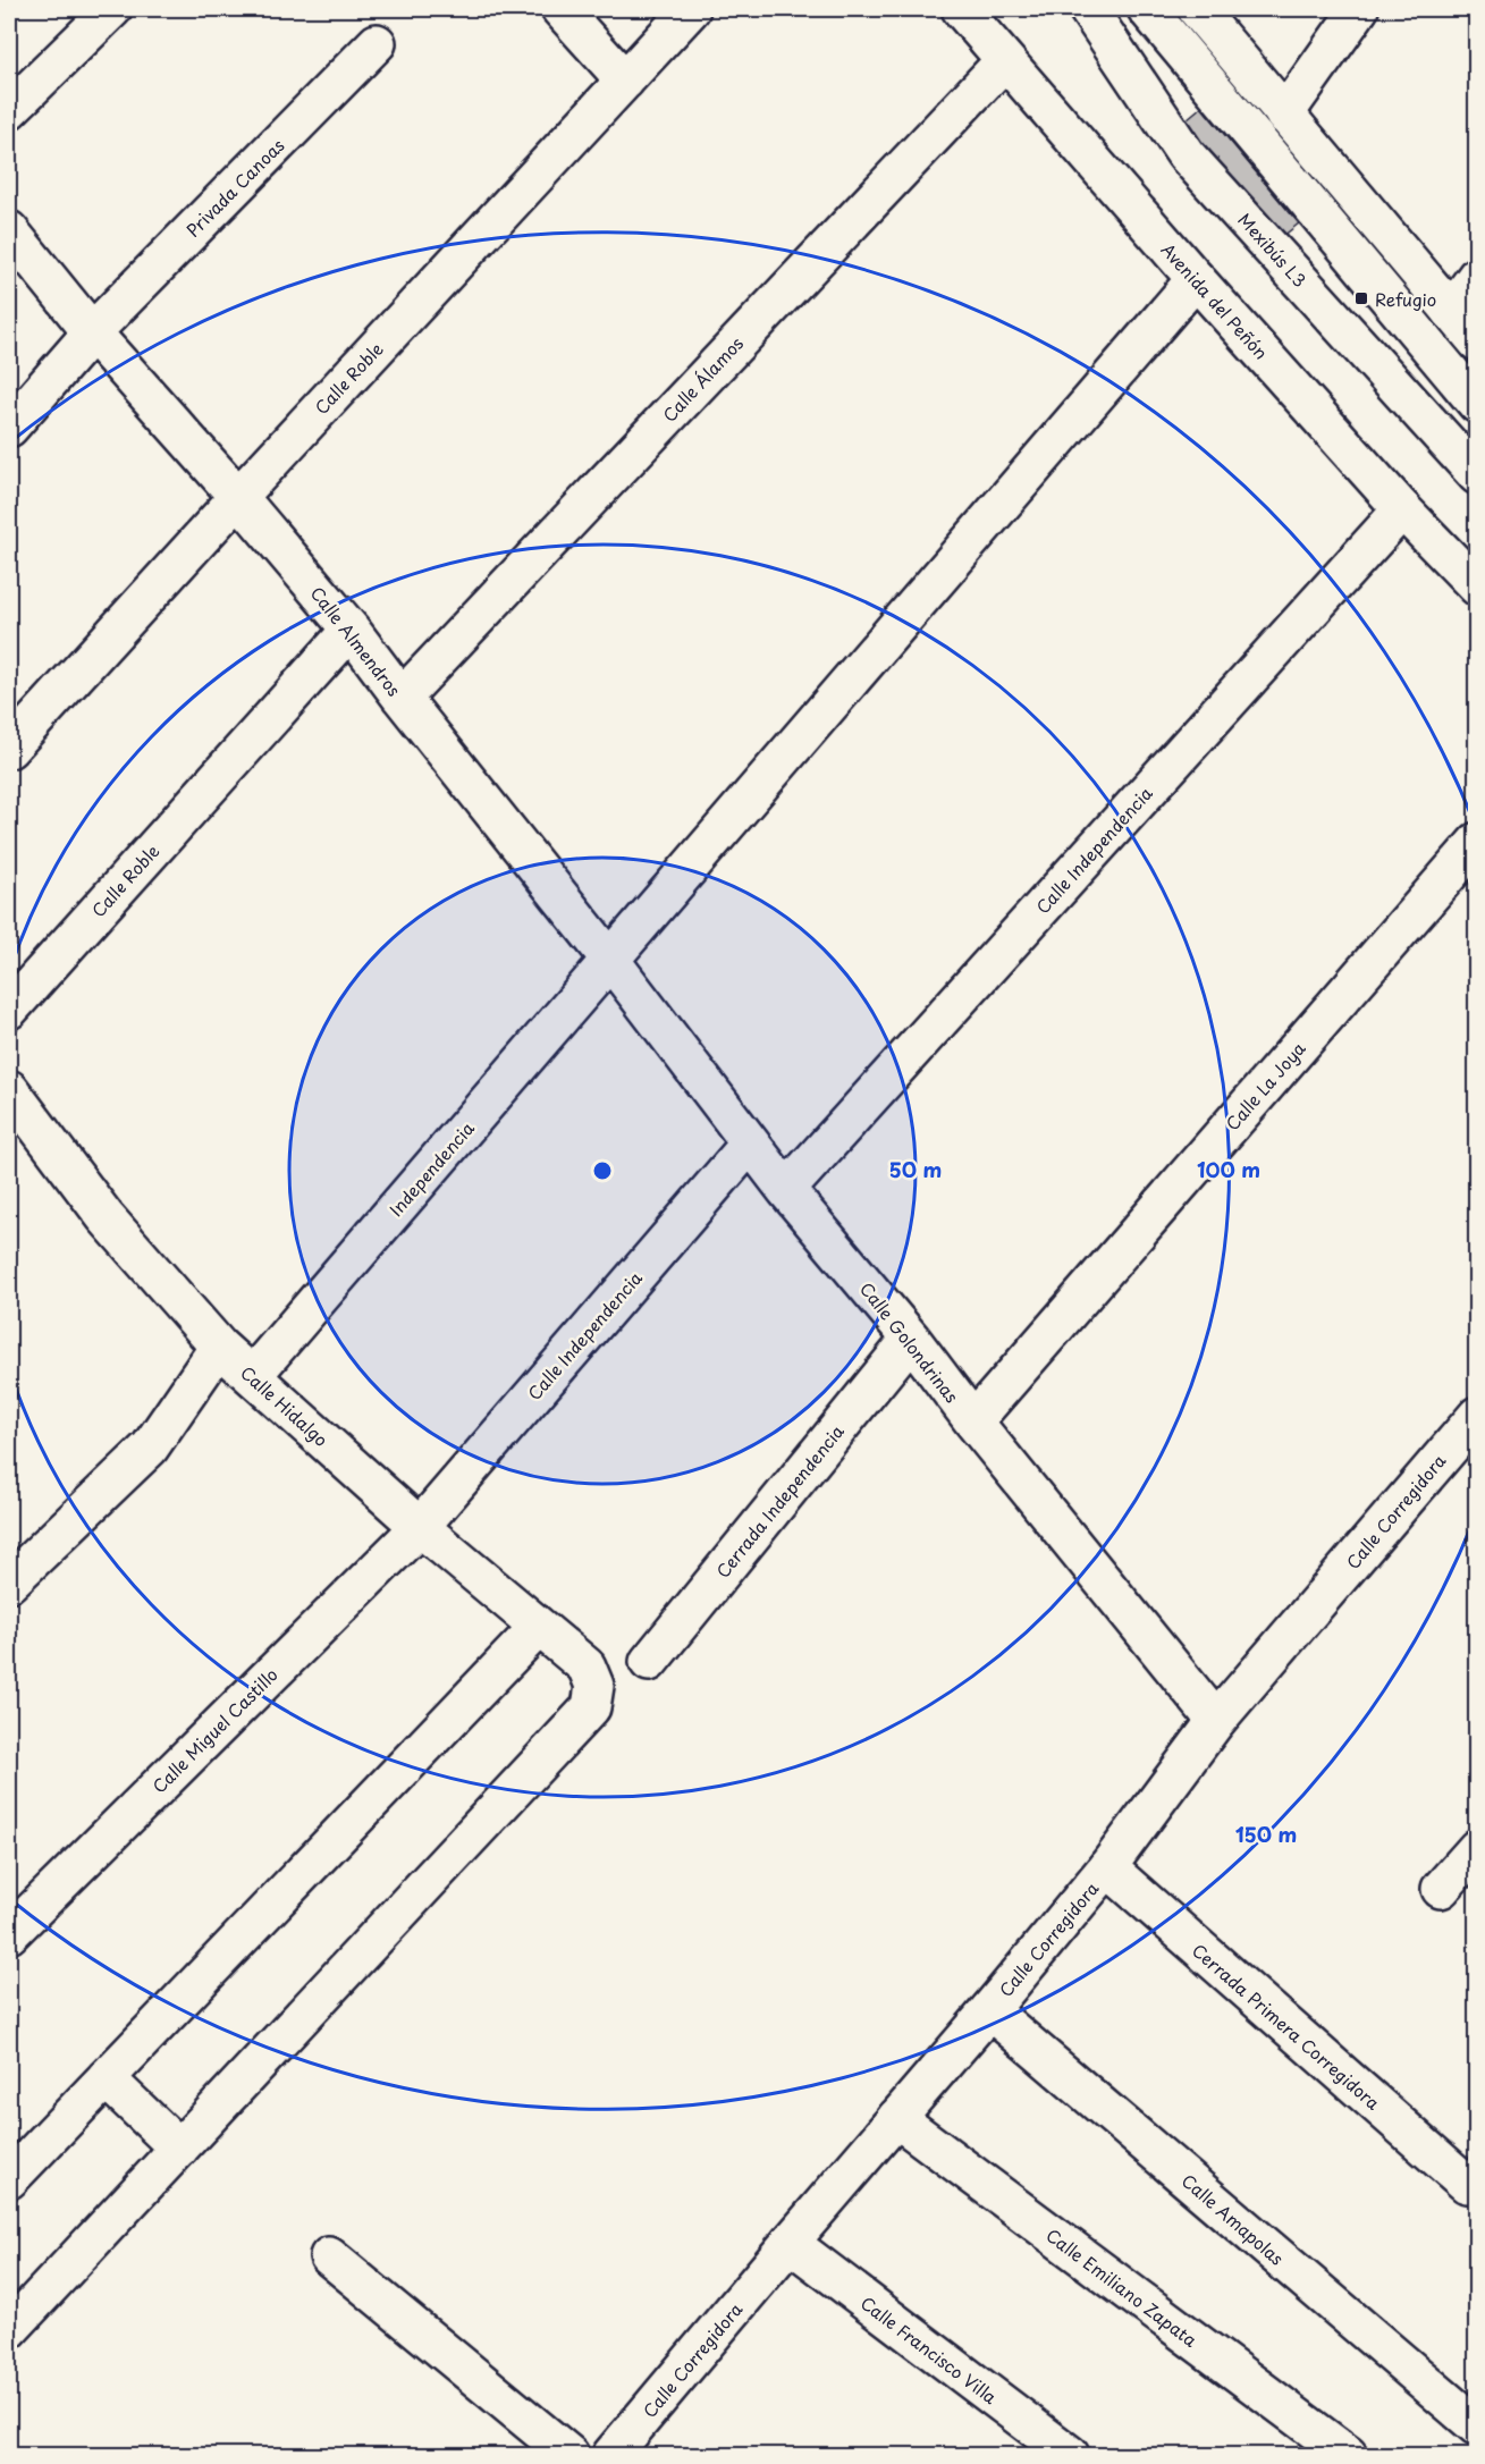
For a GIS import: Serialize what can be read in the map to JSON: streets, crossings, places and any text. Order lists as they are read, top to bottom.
{
  "streets": {
    "street": [
      "Privada Canoas",
      "Mexibús L3",
      "Avenida del Peñón",
      "Calle Roble",
      "Calle Álamos",
      "Calle Almendros",
      "Calle Independencia",
      "Calle La Joya",
      "Independencia",
      "Calle Golondrinas",
      "Calle Hidalgo",
      "Cerrada Independencia",
      "Calle Corregidora",
      "Calle Miguel Castillo",
      "Cerrada Primera Corregidora",
      "Calle Amapolas",
      "Calle Emiliano Zapata",
      "Calle Francisco Villa"
    ]
  },
  "crossings": [
    ["Privada Canoas", "Calle Almendros"],
    ["Avenida del Peñón", "Calle Álamos"],
    ["Avenida del Peñón", "Calle Independencia"],
    ["Calle Roble", "Calle Almendros"],
    ["Calle Álamos", "Calle Almendros"],
    ["Calle Almendros", "Independencia"],
    ["Calle Almendros", "Calle Golondrinas"],
    ["Calle Independencia", "Calle Golondrinas"],
    ["Calle Independencia", "Calle Hidalgo"],
    ["Calle Independencia", "Calle Miguel Castillo"],
    ["Calle La Joya", "Calle Golondrinas"],
    ["Independencia", "Calle Golondrinas"],
    ["Independencia", "Calle Hidalgo"],
    ["Calle Golondrinas", "Cerrada Independencia"],
    ["Calle Golondrinas", "Calle Corregidora"],
    ["Calle Hidalgo", "Calle Miguel Castillo"],
    ["Calle Corregidora", "Cerrada Primera Corregidora"],
    ["Calle Corregidora", "Calle Amapolas"],
    ["Calle Corregidora", "Calle Emiliano Zapata"],
    ["Calle Corregidora", "Calle Francisco Villa"]
  ],
  "places": {
    "transit": ["Refugio"]
  },
  "rings": ["50 m", "100 m", "150 m"]
}
